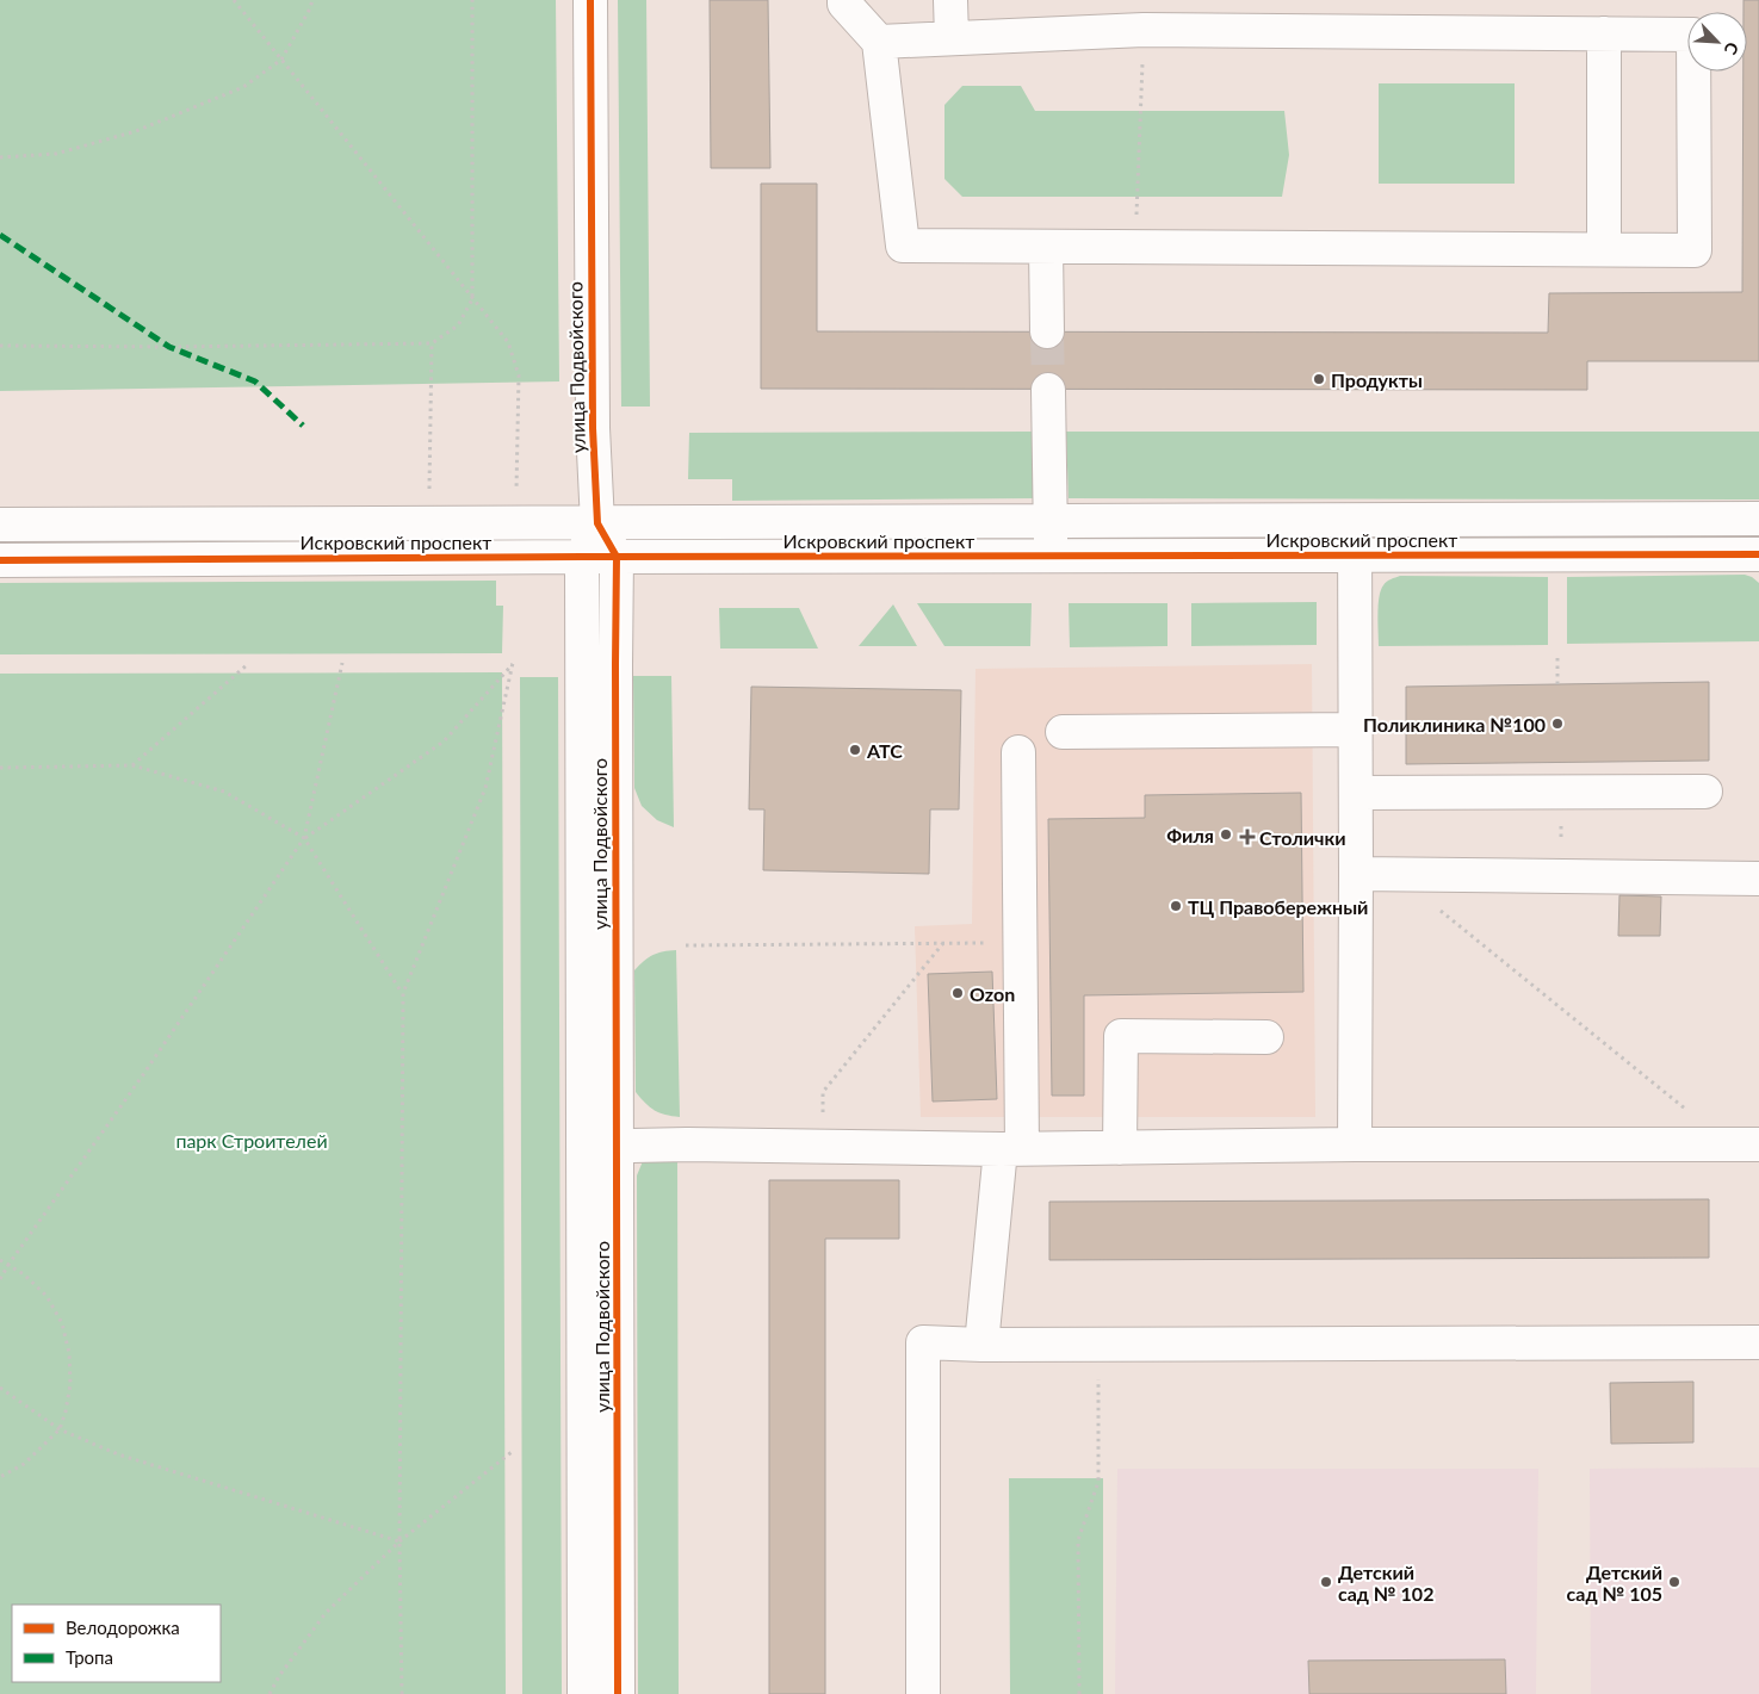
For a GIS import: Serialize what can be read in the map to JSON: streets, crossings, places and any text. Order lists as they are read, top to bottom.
{
  "streets": {
    "street": ["улица Подвойского", "Искровский проспект"]
  },
  "crossings": [
    ["улица Подвойского", "Искровский проспект"]
  ],
  "parks": ["парк Строителей"],
  "places": {
    "other": [
      "Продукты",
      "Поликлиника №100",
      "АТС",
      "Филя",
      "ТЦ Правобережный",
      "Ozon",
      "Детский сад № 102",
      "Детский сад № 105"
    ],
    "health": ["Столички"]
  },
  "legend": ["Велодорожка", "Тропа"],
  "north": "bottom right"
}
